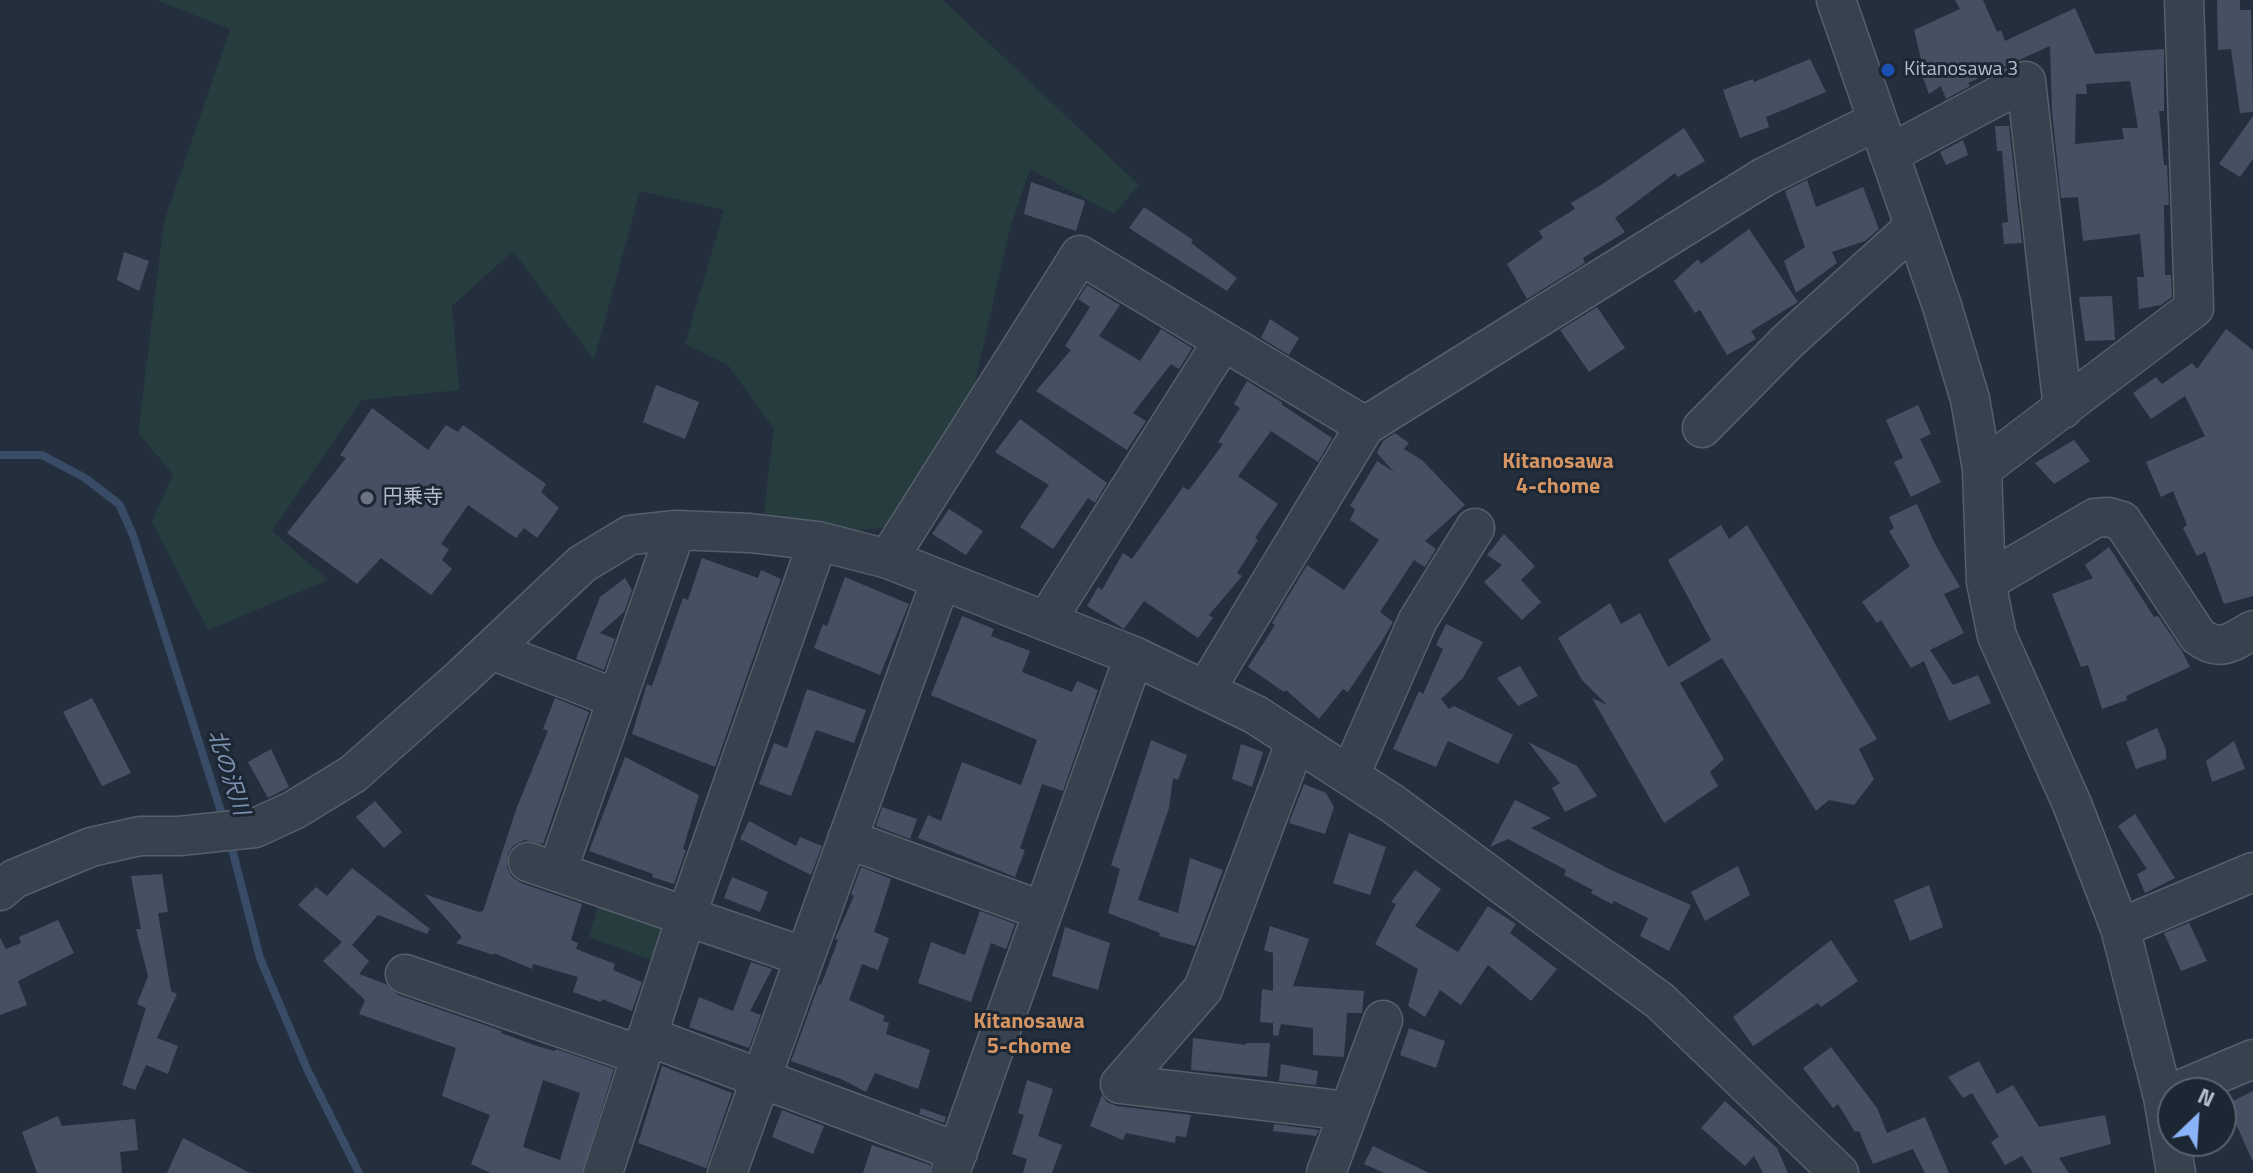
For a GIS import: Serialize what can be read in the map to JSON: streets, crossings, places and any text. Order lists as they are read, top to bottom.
{
  "districts": ["Kitanosawa 4-chome", "Kitanosawa 5-chome"],
  "water": ["北の沢川"],
  "places": ["Kitanosawa 3", "円乗寺"],
  "north": "top right"
}
